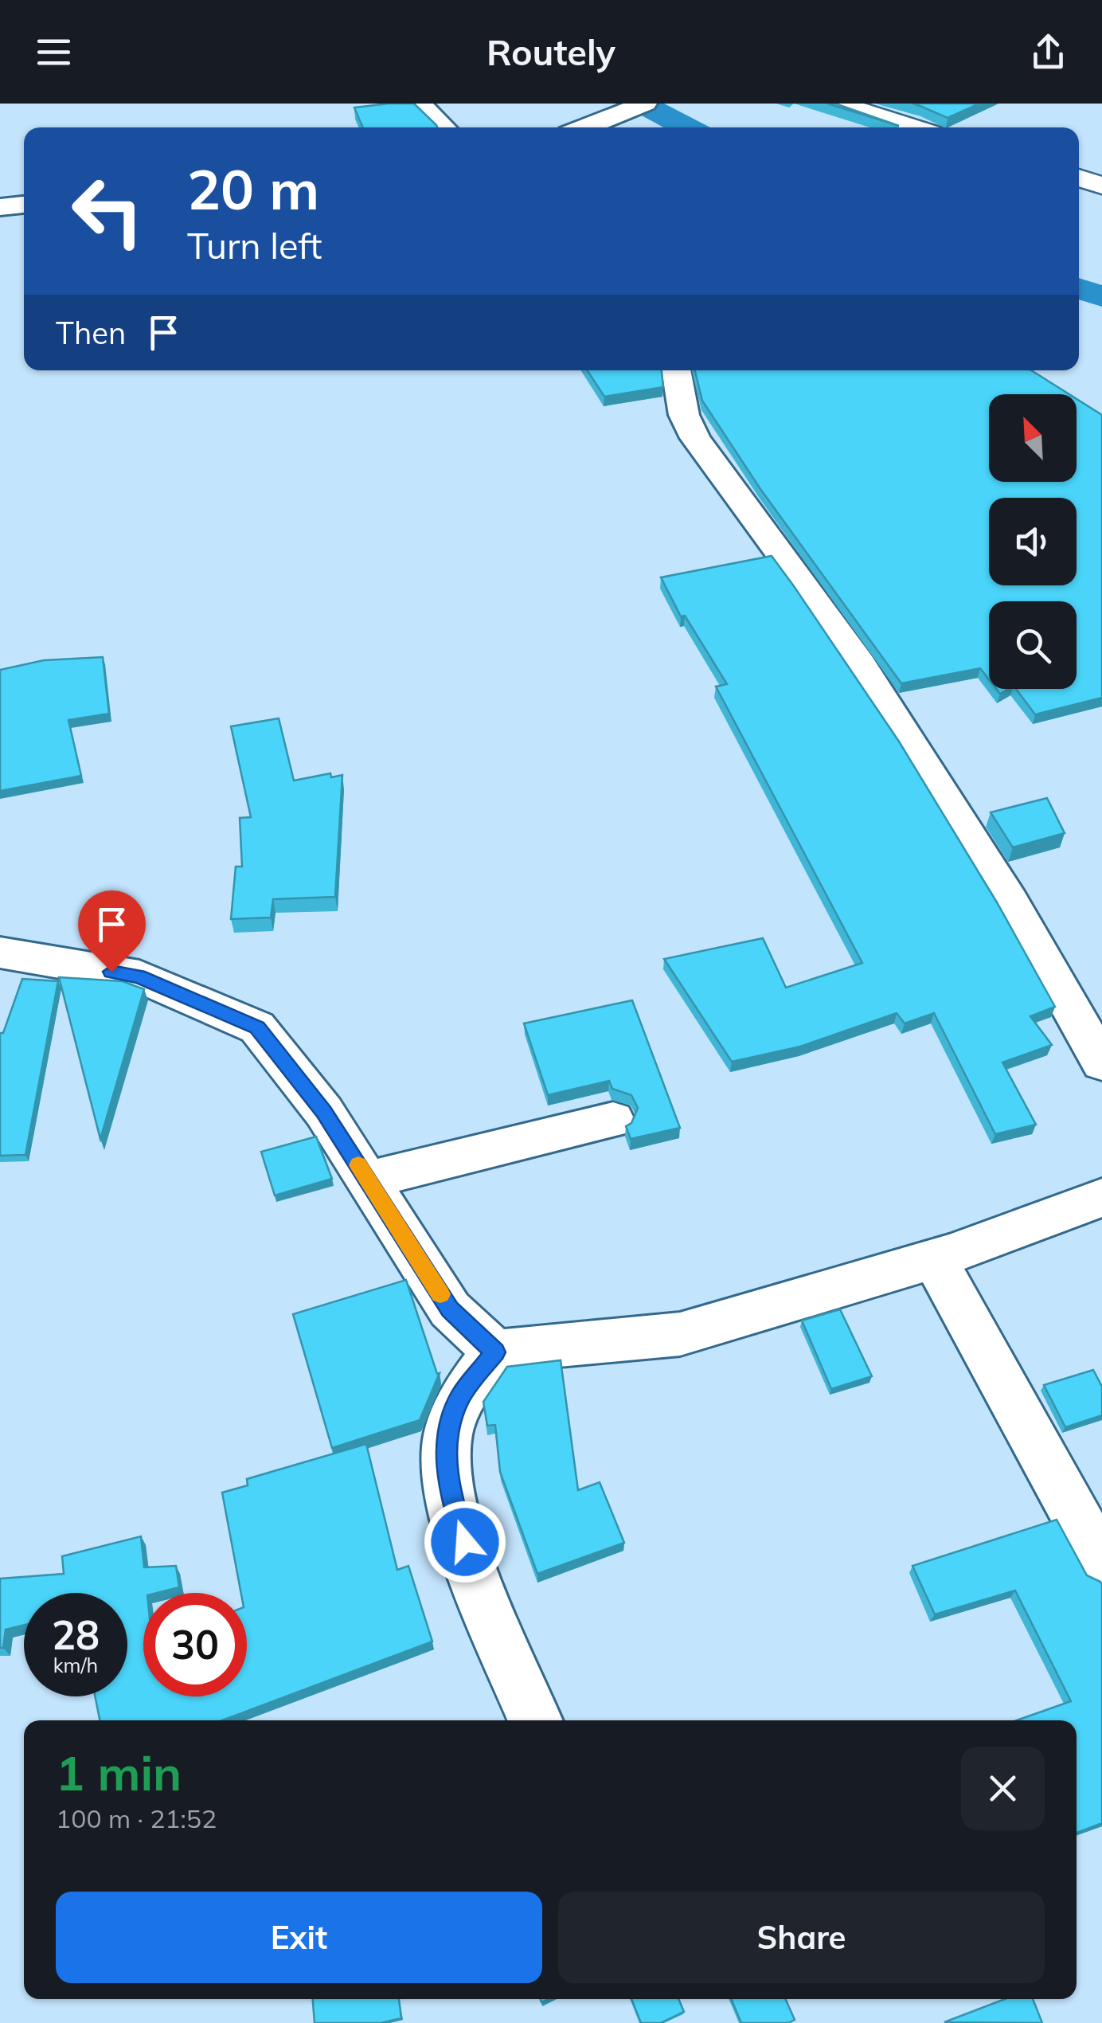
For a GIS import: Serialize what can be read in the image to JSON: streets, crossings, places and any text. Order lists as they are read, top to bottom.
{
  "north": "top left",
  "page": {
    "header": "Routely",
    "turn": ["20 m", "Turn left"],
    "then": "Then",
    "speed": "28 km/h",
    "limit": "30",
    "heading": ["1 min", "100 m · 21:52"],
    "buttons": ["Exit", "Share"]
  }
}
